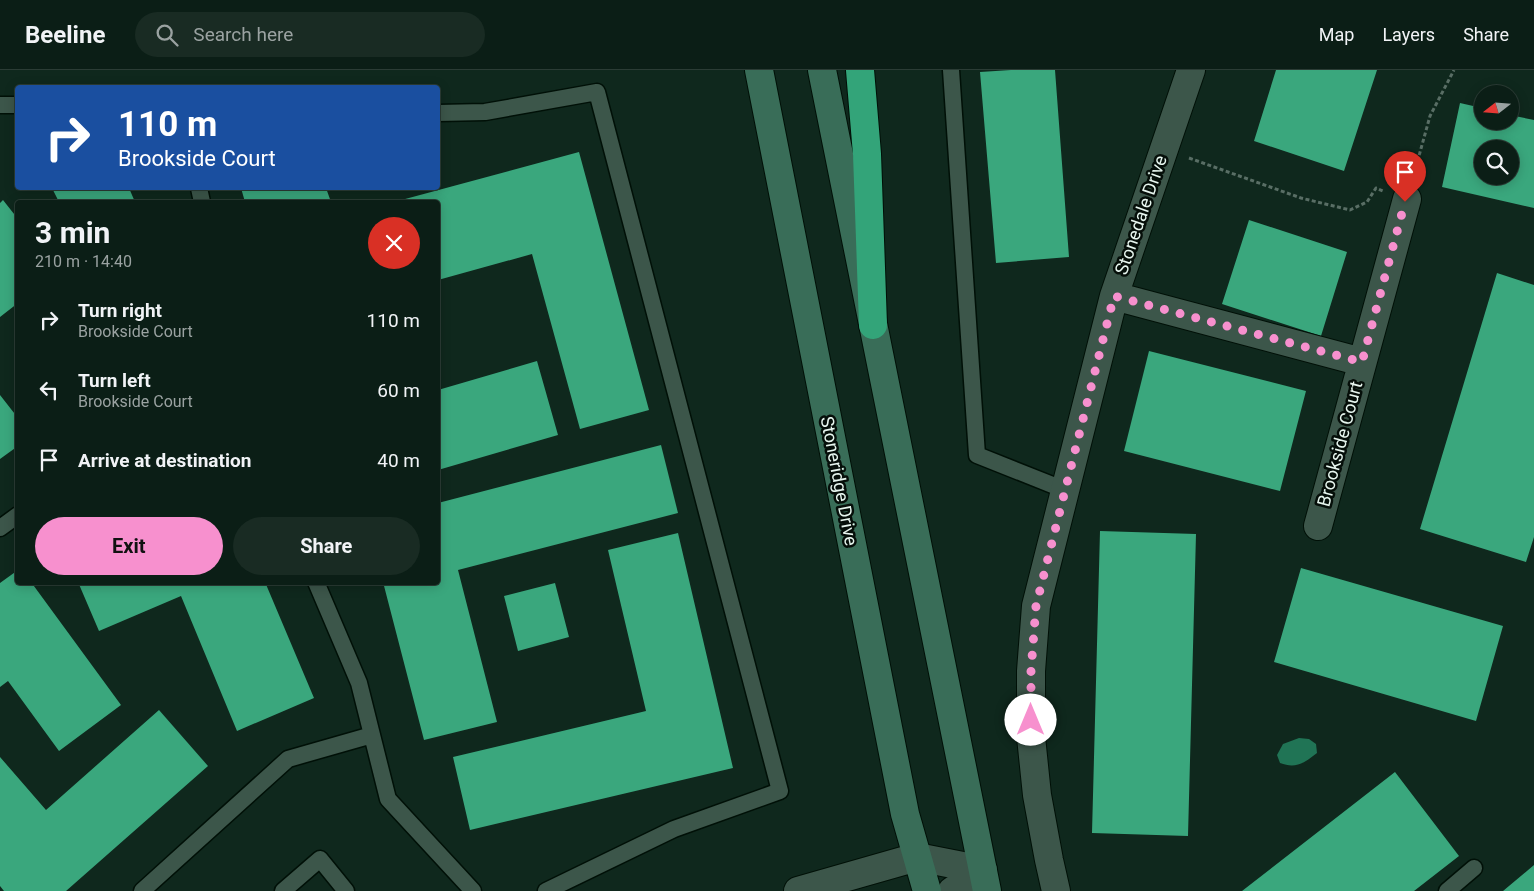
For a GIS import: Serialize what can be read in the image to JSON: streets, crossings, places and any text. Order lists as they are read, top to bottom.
{
  "streets": {
    "main road": ["Stoneridge Drive"],
    "street": ["Stonedale Drive", "Brookside Court"]
  },
  "crossings": [
    ["Stonedale Drive", "Brookside Court"]
  ],
  "north": "left",
  "page": {
    "header": "Beeline",
    "search": "Search here",
    "nav": ["Map", "Layers", "Share"],
    "turn": ["110 m", "Brookside Court"],
    "heading": ["3 min", "210 m · 14:40"],
    "list": [
      {
        "name": "Turn right",
        "note": "Brookside Court",
        "value": "110 m"
      },
      {
        "name": "Turn left",
        "note": "Brookside Court",
        "value": "60 m"
      },
      {
        "name": "Arrive at destination",
        "value": "40 m"
      }
    ],
    "buttons": ["Exit", "Share"]
  }
}
